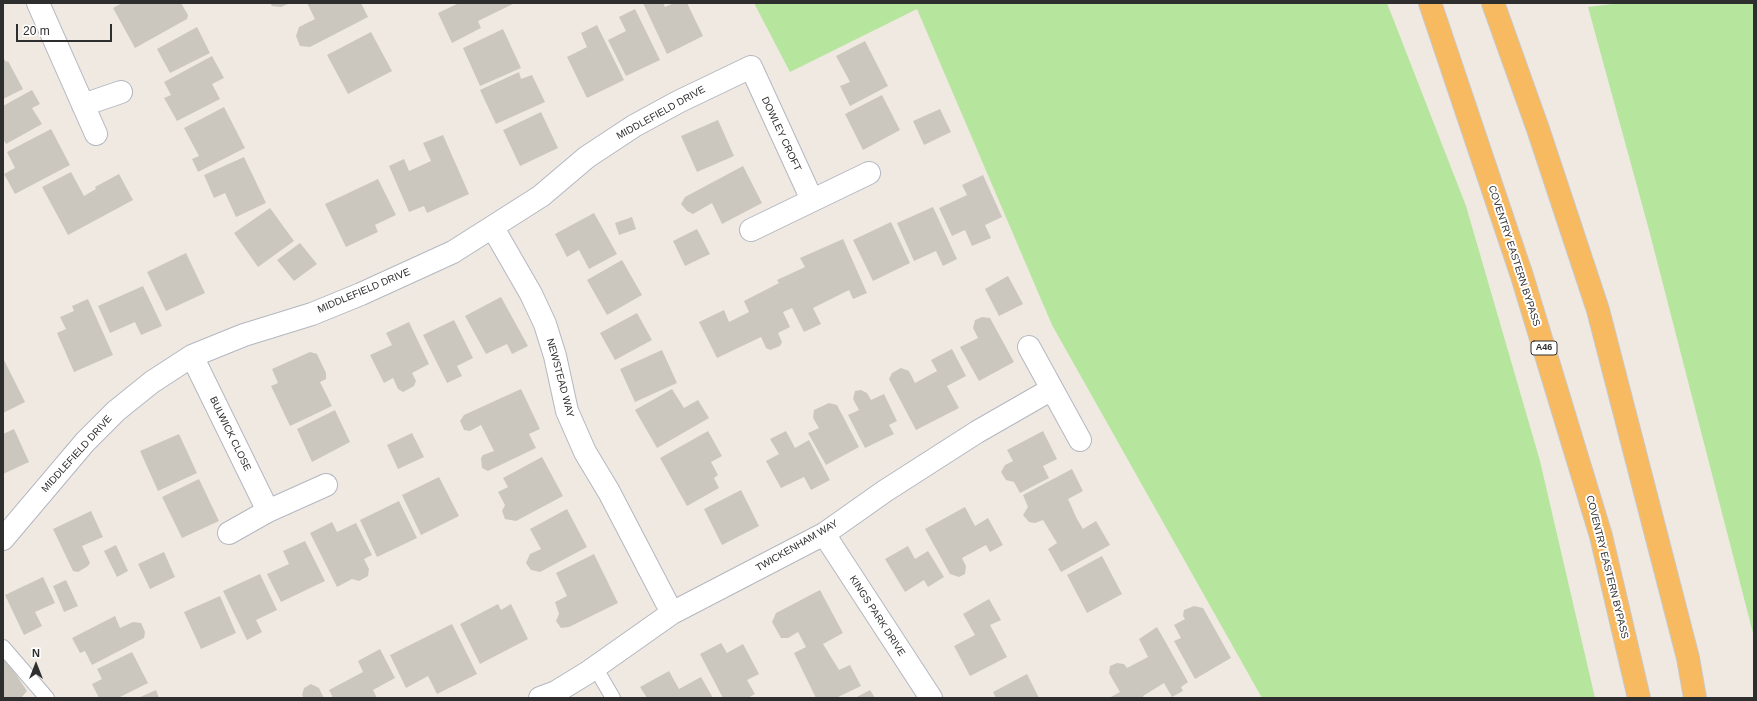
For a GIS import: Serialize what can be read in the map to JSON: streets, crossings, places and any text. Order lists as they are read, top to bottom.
{
  "streets": {
    "highway": ["COVENTRY EASTERN BYPASS", "A46"],
    "street": [
      "MIDDLEFIELD DRIVE",
      "DOWLEY CROFT",
      "NEWSTEAD WAY",
      "BULWICK CLOSE",
      "TWICKENHAM WAY",
      "KINGS PARK DRIVE"
    ]
  },
  "crossings": [
    ["MIDDLEFIELD DRIVE", "DOWLEY CROFT"],
    ["MIDDLEFIELD DRIVE", "NEWSTEAD WAY"],
    ["MIDDLEFIELD DRIVE", "BULWICK CLOSE"],
    ["NEWSTEAD WAY", "TWICKENHAM WAY"],
    ["TWICKENHAM WAY", "KINGS PARK DRIVE"]
  ],
  "scale_bar": "20 m",
  "north": "top"
}
